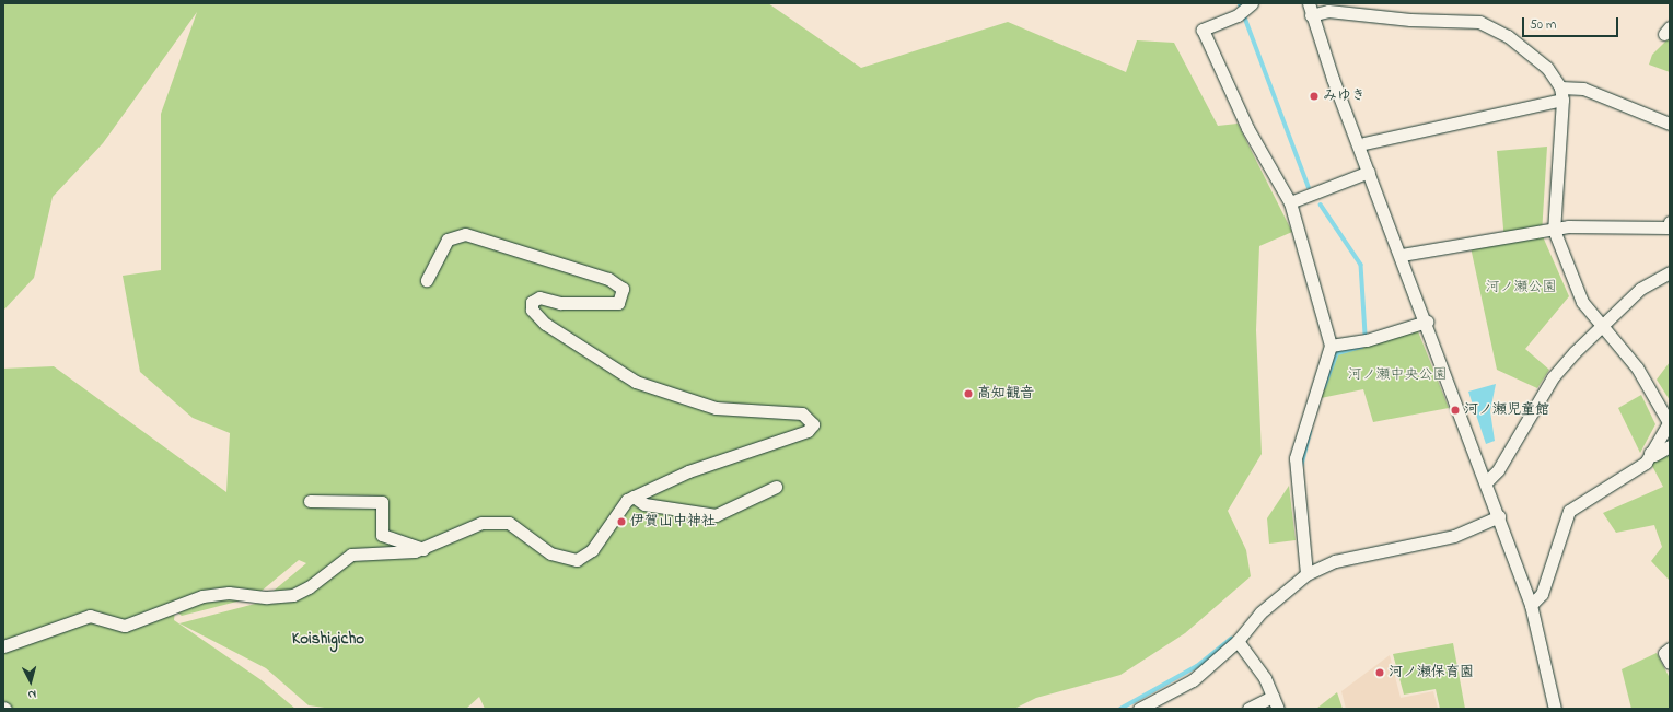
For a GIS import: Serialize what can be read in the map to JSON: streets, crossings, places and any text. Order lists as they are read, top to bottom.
{
  "districts": ["Koishigicho"],
  "parks": ["河ノ瀬公園", "河ノ瀬中央公園"],
  "places": [
    "みゆき",
    "高知観音",
    "河ノ瀬児童館",
    "伊賀山中神社",
    "河ノ瀬保育園"
  ],
  "scale_bar": "50 m",
  "north": "bottom"
}
